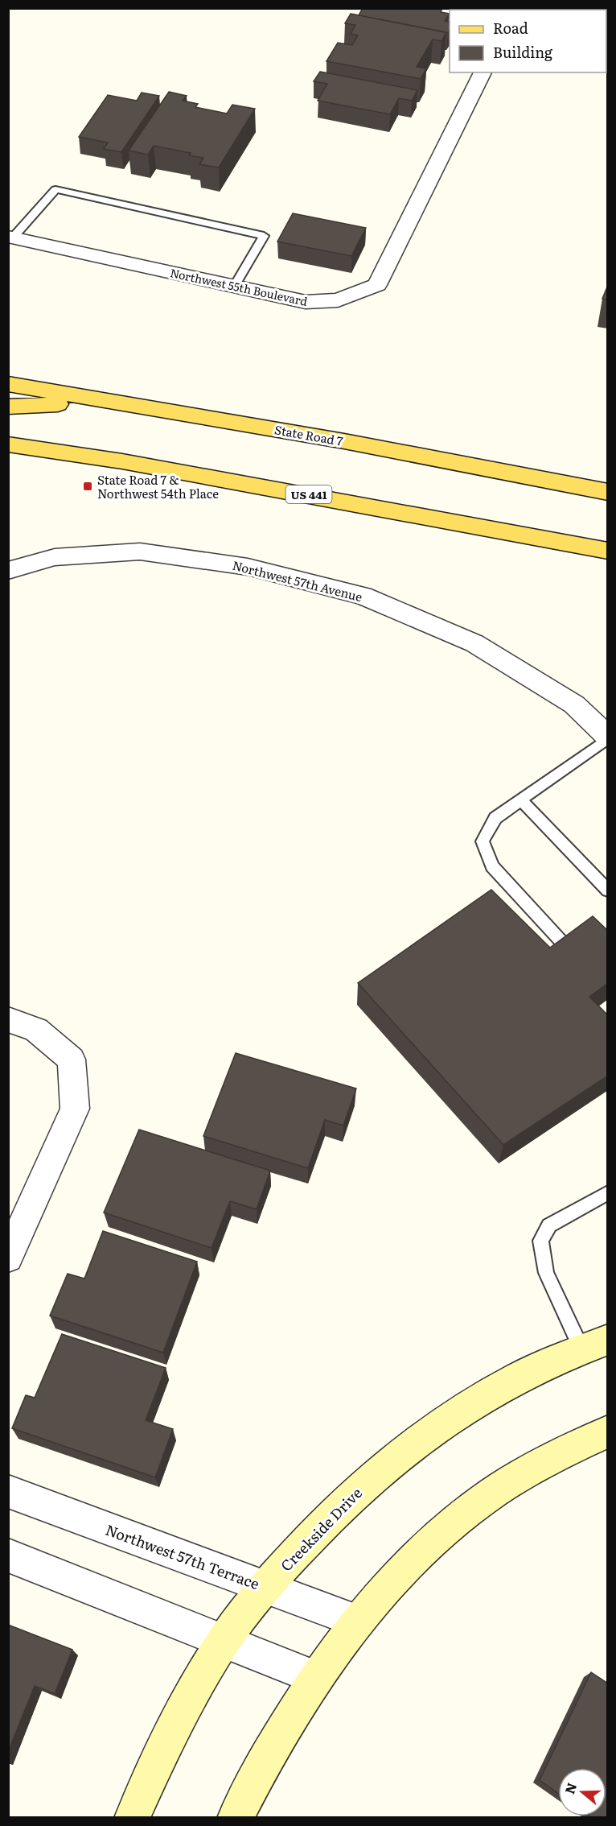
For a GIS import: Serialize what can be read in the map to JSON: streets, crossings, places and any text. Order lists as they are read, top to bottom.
{
  "streets": {
    "main road": ["State Road 7", "US 441"],
    "street": [
      "Northwest 55th Boulevard",
      "Northwest 57th Avenue",
      "Creekside Drive",
      "Northwest 57th Terrace"
    ]
  },
  "crossings": [
    ["Creekside Drive", "Northwest 57th Terrace"]
  ],
  "places": {
    "transit": ["State Road 7 & Northwest 54th Place"]
  },
  "legend": ["Road", "Building"],
  "north": "left"
}
